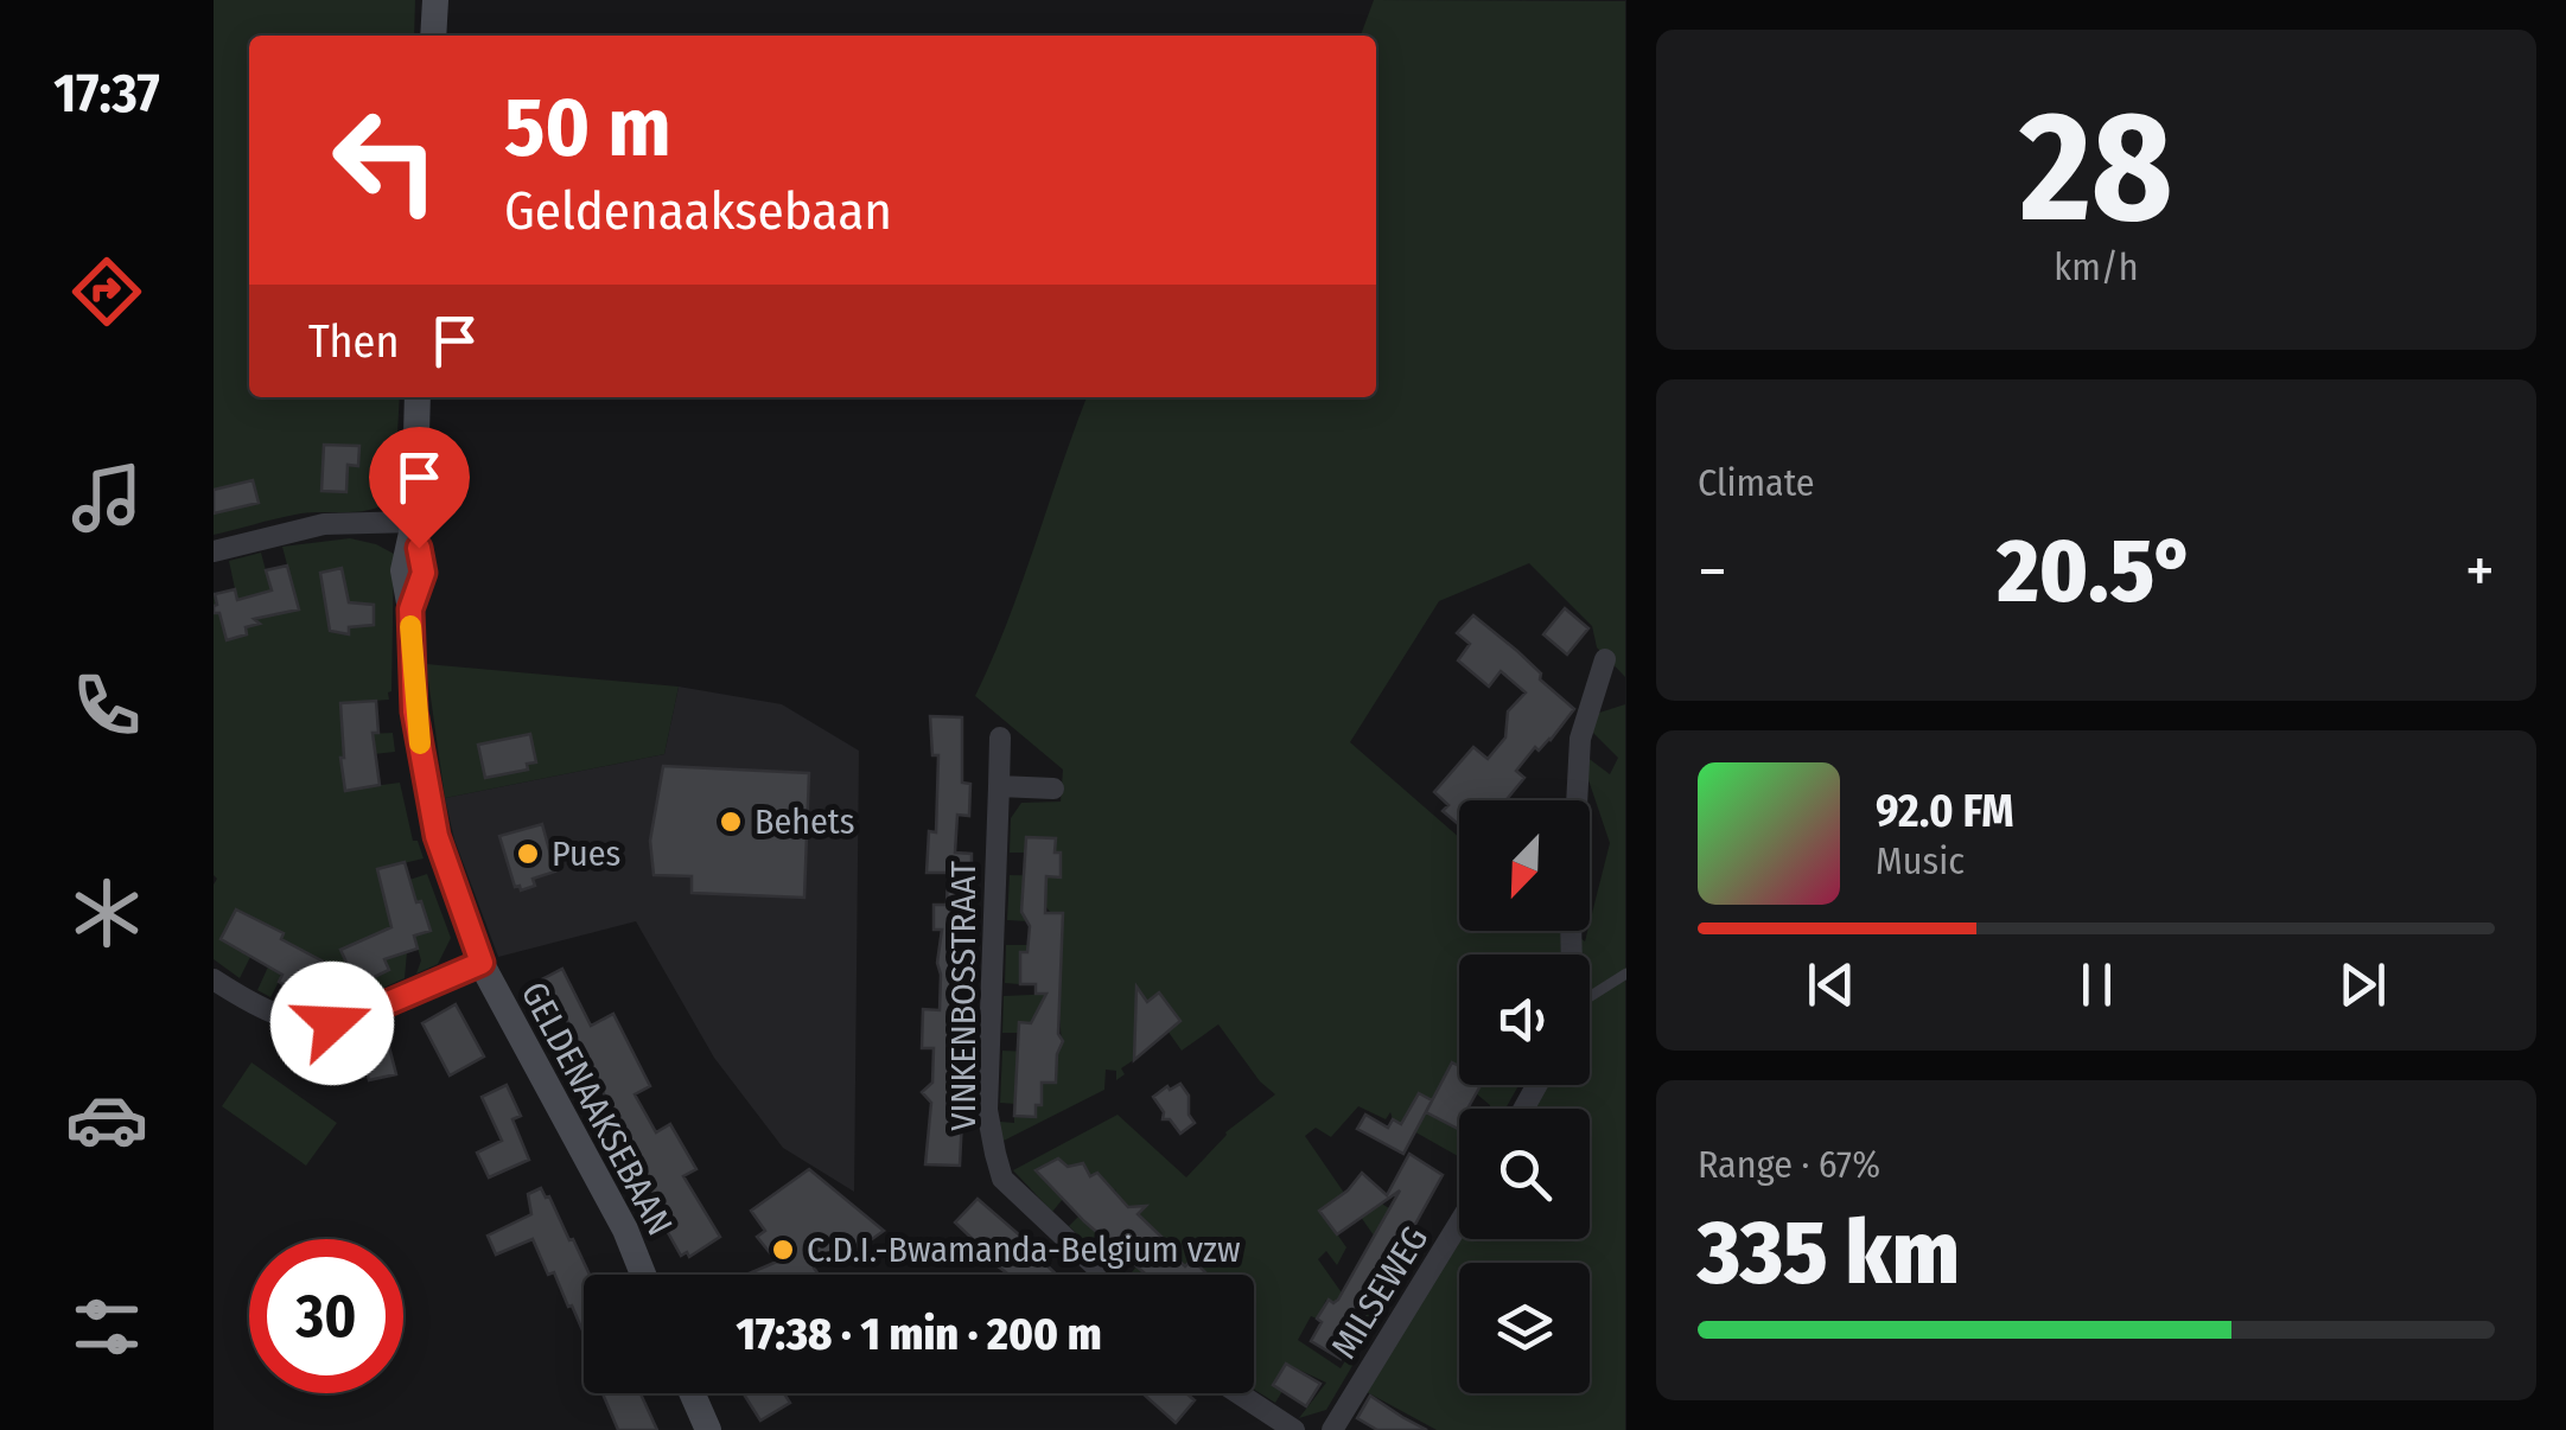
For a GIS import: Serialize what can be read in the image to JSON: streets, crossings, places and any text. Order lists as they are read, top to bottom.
{
  "streets": {
    "street": ["VINKENBOSSTRAAT", "GELDENAAKSEBAAN", "MILSEWEG"]
  },
  "places": ["Behets", "Pues", "C.D.I.-Bwamanda-Belgium vzw"],
  "north": "bottom left",
  "page": {
    "tabs": "17:37",
    "tile": [
      ["28", "km/h"],
      "Climate",
      ["Range · 67%", "335 km"]
    ],
    "turn": ["50 m", "Geldenaaksebaan"],
    "then": "Then",
    "heat": ["−", "20.5°", "+"],
    "song": ["92.0 FM", "Music"],
    "limit": "30",
    "trip": "17:38 · 1 min · 200 m"
  }
}
